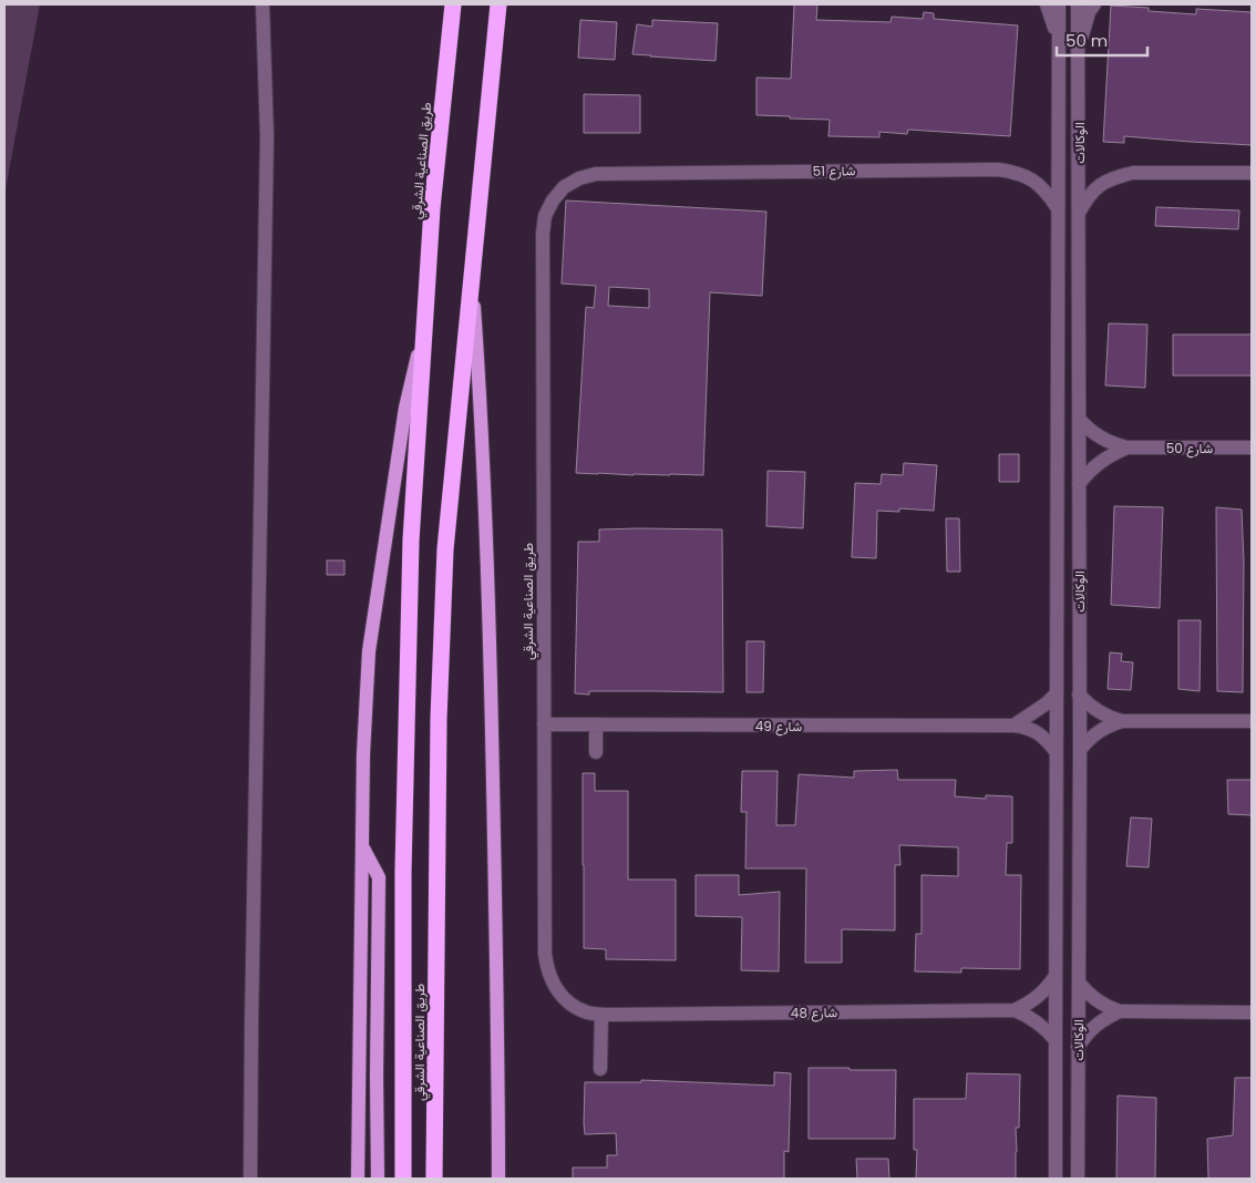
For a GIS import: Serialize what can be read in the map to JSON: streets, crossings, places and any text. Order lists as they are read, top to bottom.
{
  "streets": {
    "highway": ["طريق الصناعية الشرقي"],
    "street": [
      "الوكالات",
      "شارع 51",
      "شارع 50",
      "شارع 49",
      "شارع 48"
    ]
  },
  "crossings": [
    ["الوكالات", "شارع 51"],
    ["الوكالات", "شارع 50"],
    ["الوكالات", "شارع 49"],
    ["الوكالات", "شارع 48"],
    ["طريق الصناعية الشرقي", "شارع 51"],
    ["طريق الصناعية الشرقي", "شارع 49"],
    ["طريق الصناعية الشرقي", "شارع 48"]
  ],
  "scale_bar": "50 m"
}
